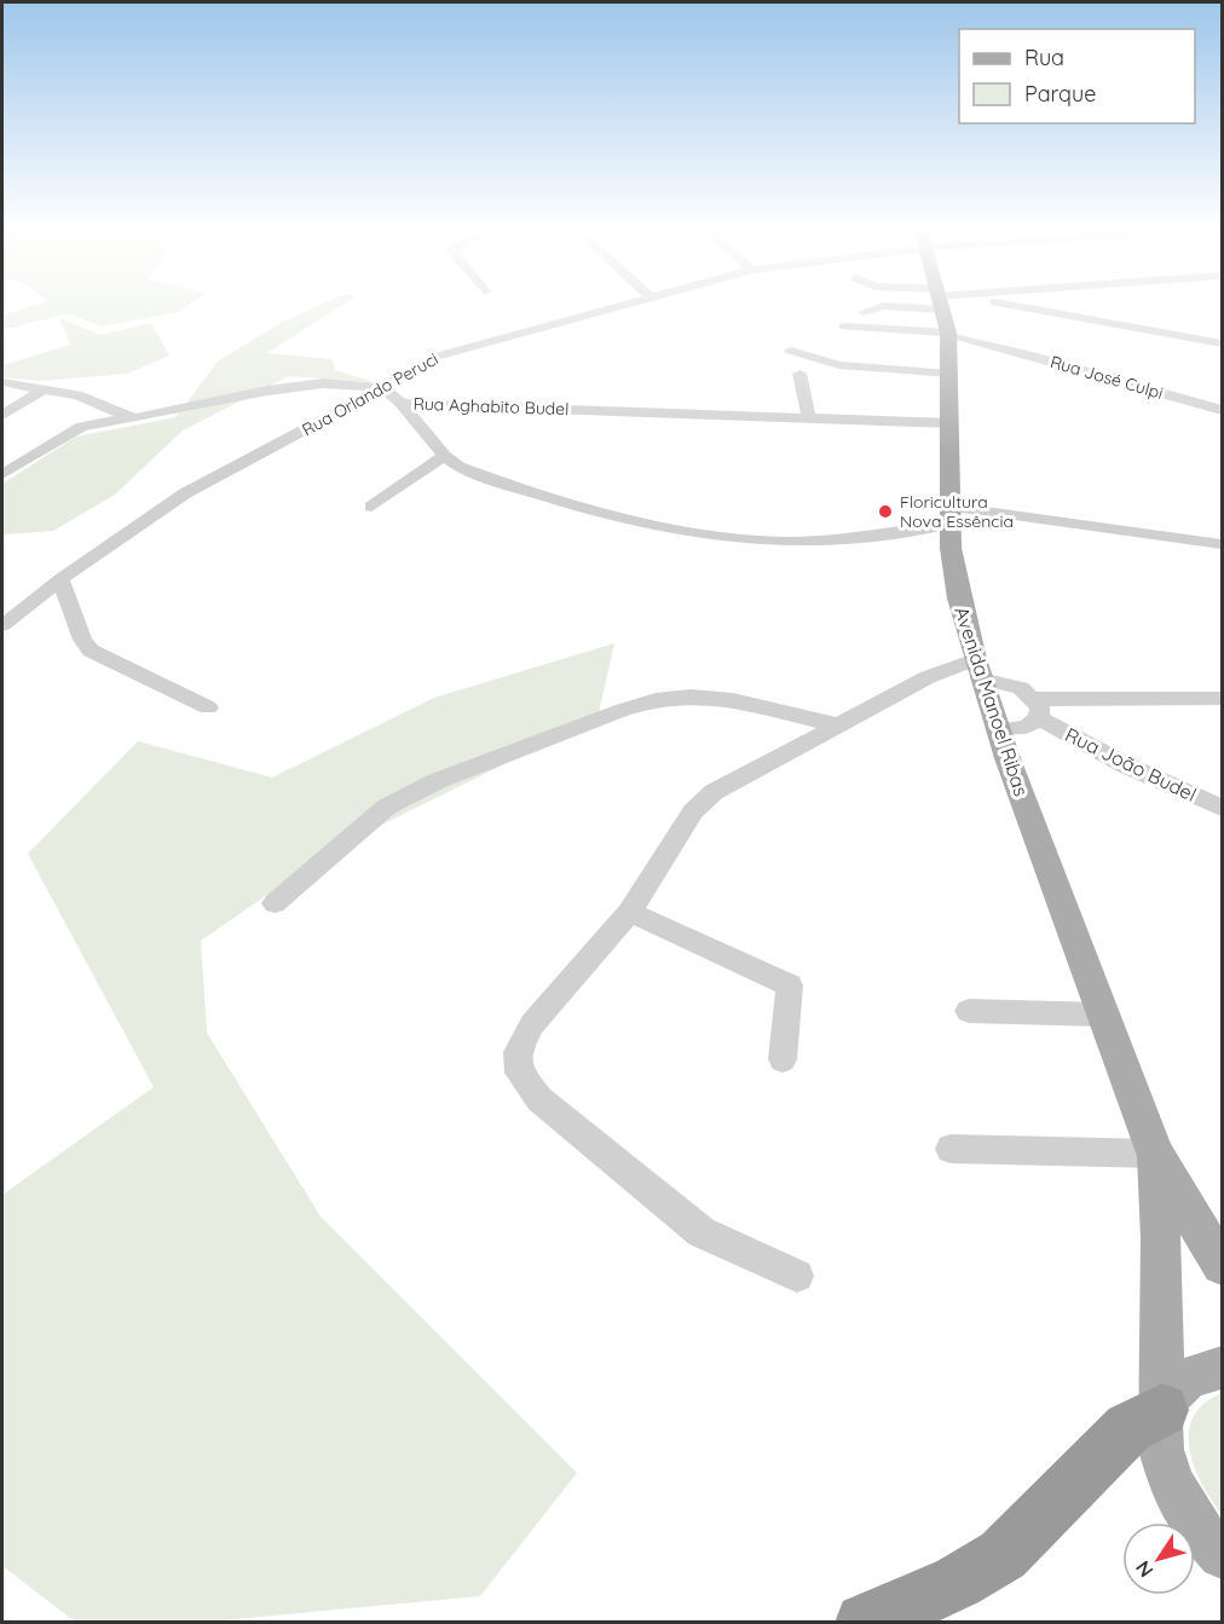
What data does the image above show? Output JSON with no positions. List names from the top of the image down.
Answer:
{
  "streets": {
    "main road": ["Avenida Manoel Ribas"],
    "street": [
      "Rua José Culpi",
      "Rua Orlando Peruci",
      "Rua Aghabito Budel",
      "Rua João Budel"
    ]
  },
  "crossings": [
    ["Rua José Culpi", "Avenida Manoel Ribas"],
    ["Rua Orlando Peruci", "Rua Aghabito Budel"],
    ["Rua Aghabito Budel", "Avenida Manoel Ribas"],
    ["Avenida Manoel Ribas", "Rua João Budel"]
  ],
  "places": ["Floricultura Nova Essência"],
  "legend": ["Rua", "Parque"],
  "north": "bottom left"
}
